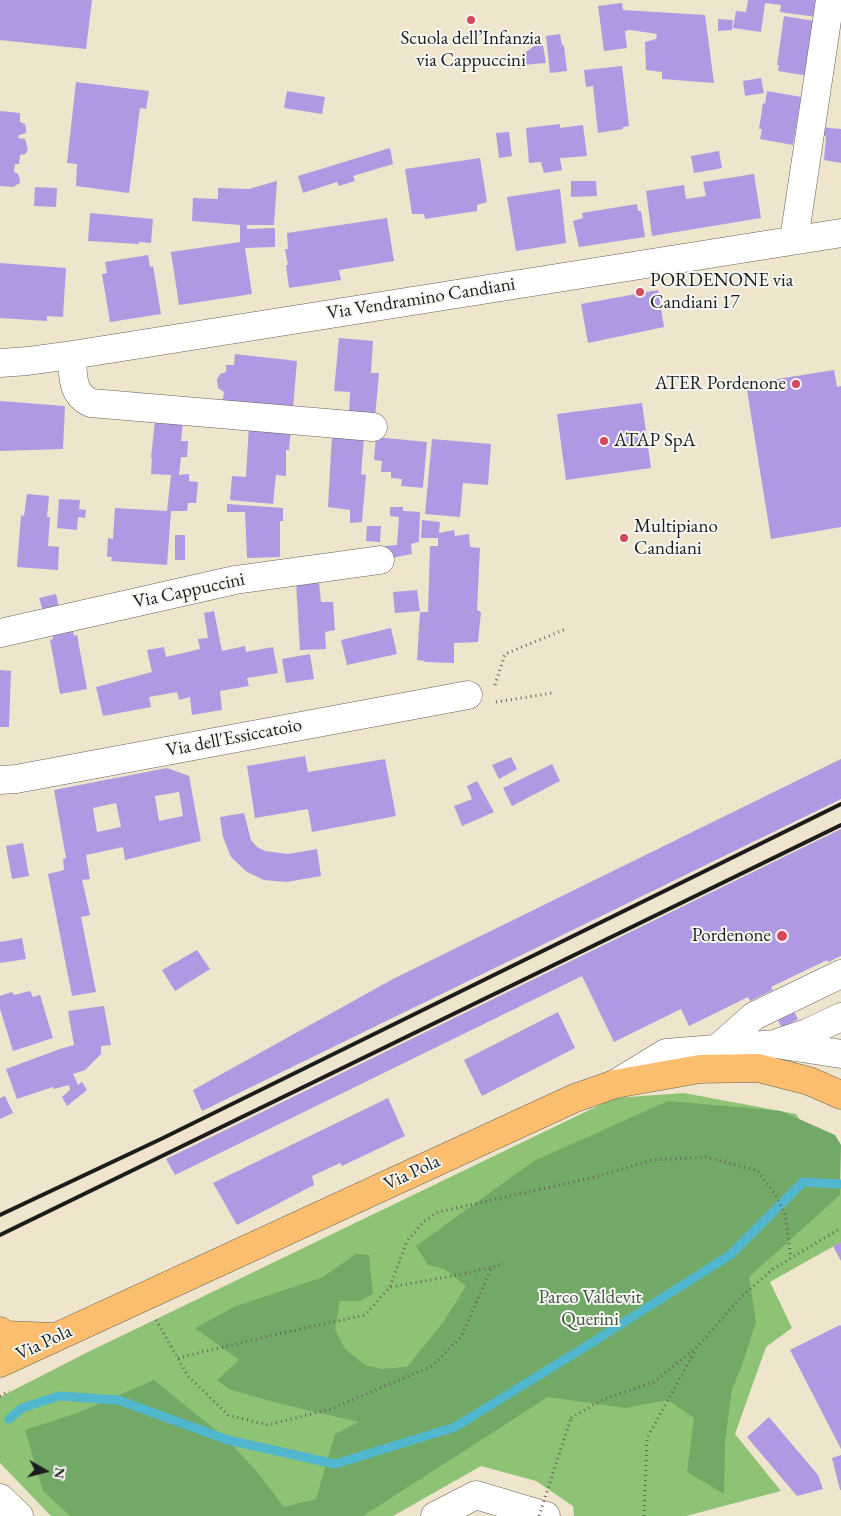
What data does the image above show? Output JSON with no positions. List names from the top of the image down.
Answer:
{
  "streets": {
    "main road": ["Via Pola"],
    "street": ["Via Vendramino Candiani", "Via Cappuccini", "Via dell'Essiccatoio"]
  },
  "parks": ["Parco Valdevit Querini"],
  "places": [
    "Scuola dell’Infanzia via Cappuccini",
    "PORDENONE via Candiani 17",
    "ATER Pordenone",
    "ATAP SpA",
    "Multipiano Candiani",
    "Pordenone"
  ],
  "north": "right"
}
